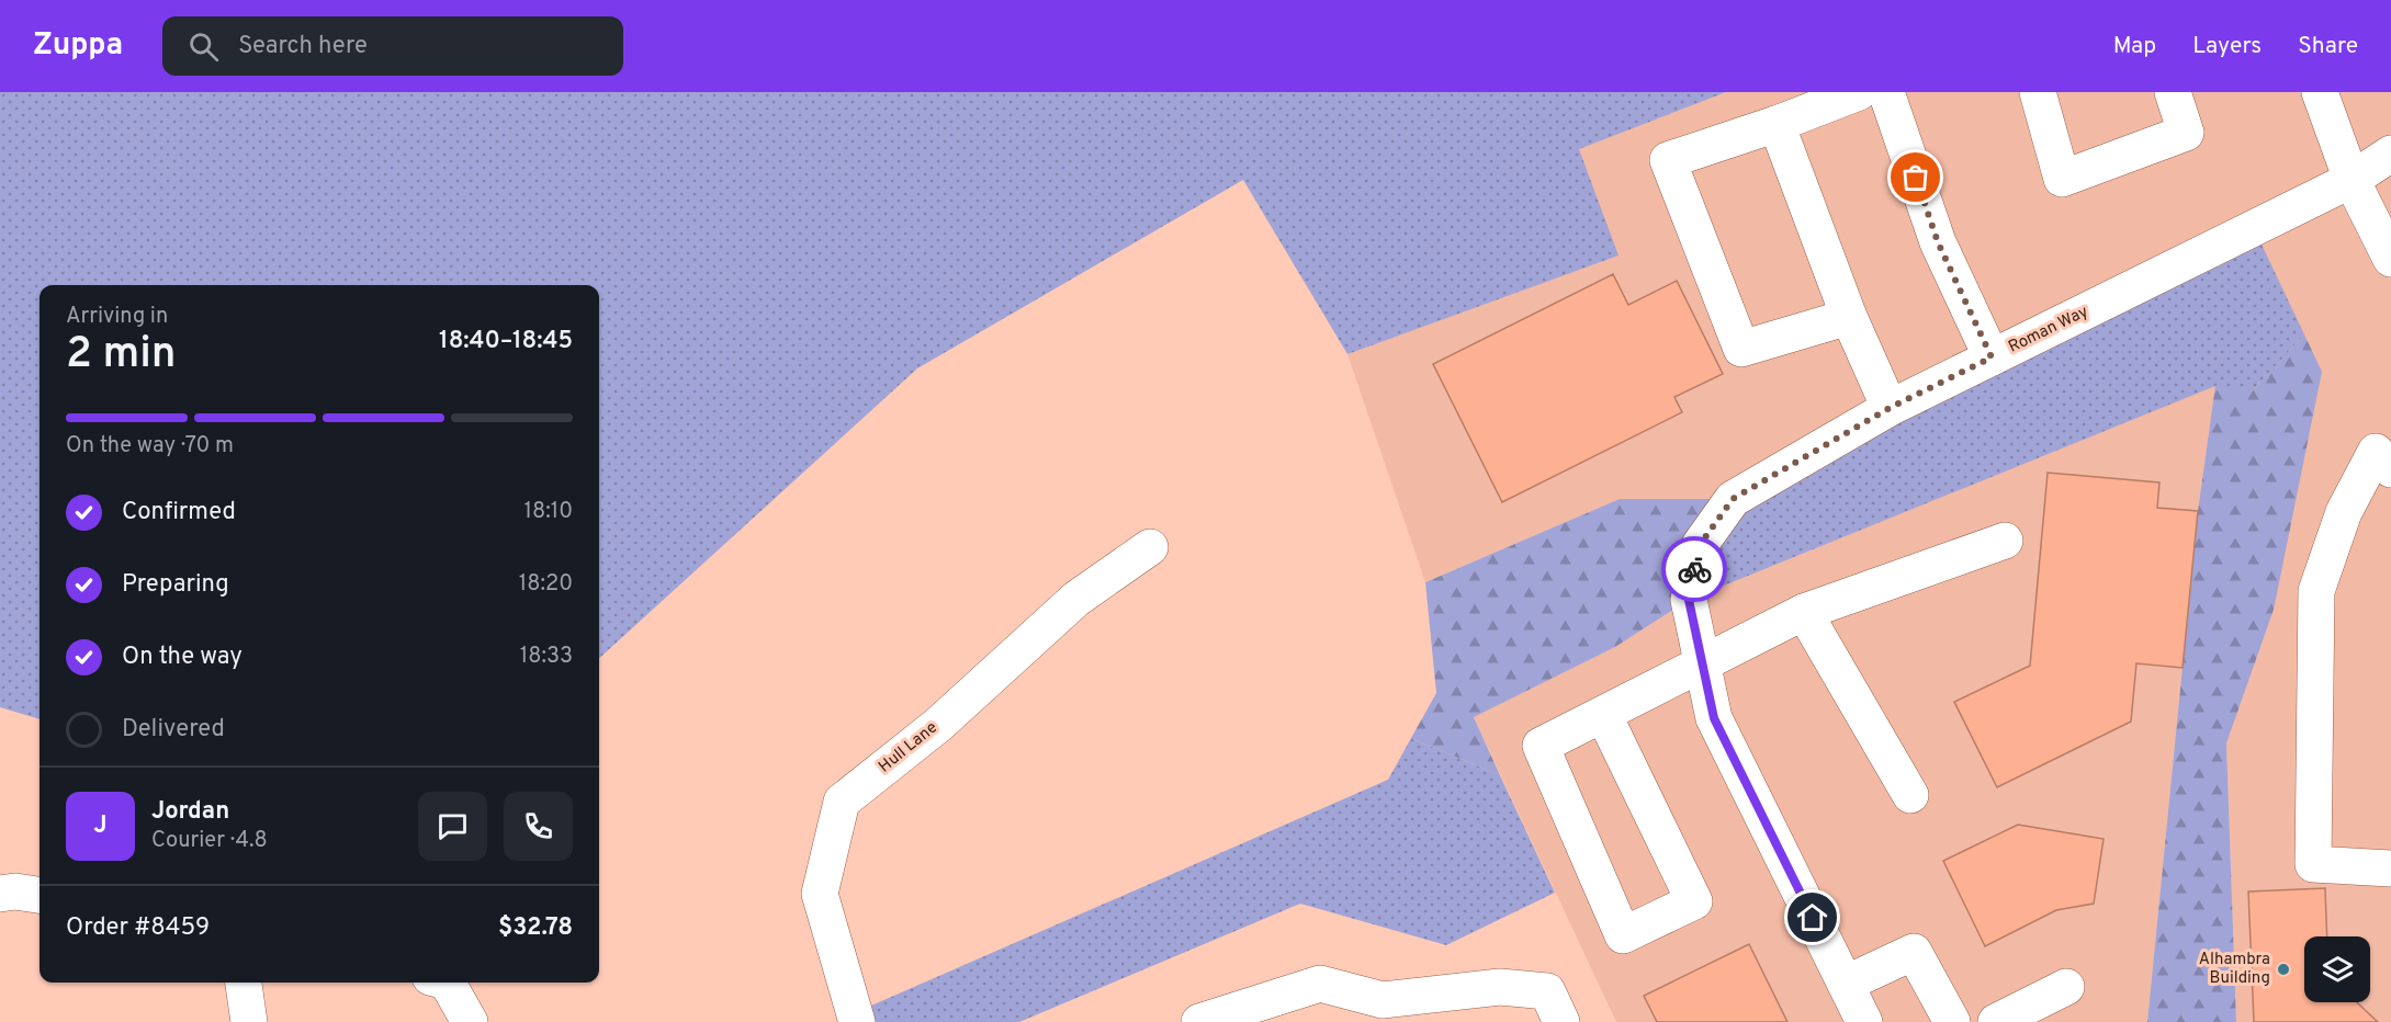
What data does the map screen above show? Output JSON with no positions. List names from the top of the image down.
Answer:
{
  "streets": {
    "street": ["Roman Way", "Hull Lane"]
  },
  "places": ["Alhambra Building"],
  "page": {
    "header": "Zuppa",
    "search": "Search here",
    "nav": ["Map", "Layers", "Share"],
    "heading": ["2 min", "Arriving in", "18:40–18:45"],
    "panel": [
      "Jordan",
      "Courier · 4.8",
      "Order #8459",
      "$32.78"
    ],
    "bar": "On the way · 70 m",
    "list": [
      ["Confirmed", "18:10"],
      ["Preparing", "18:20"],
      ["On the way", "18:33"],
      "Delivered"
    ],
    "round": "J"
  }
}
